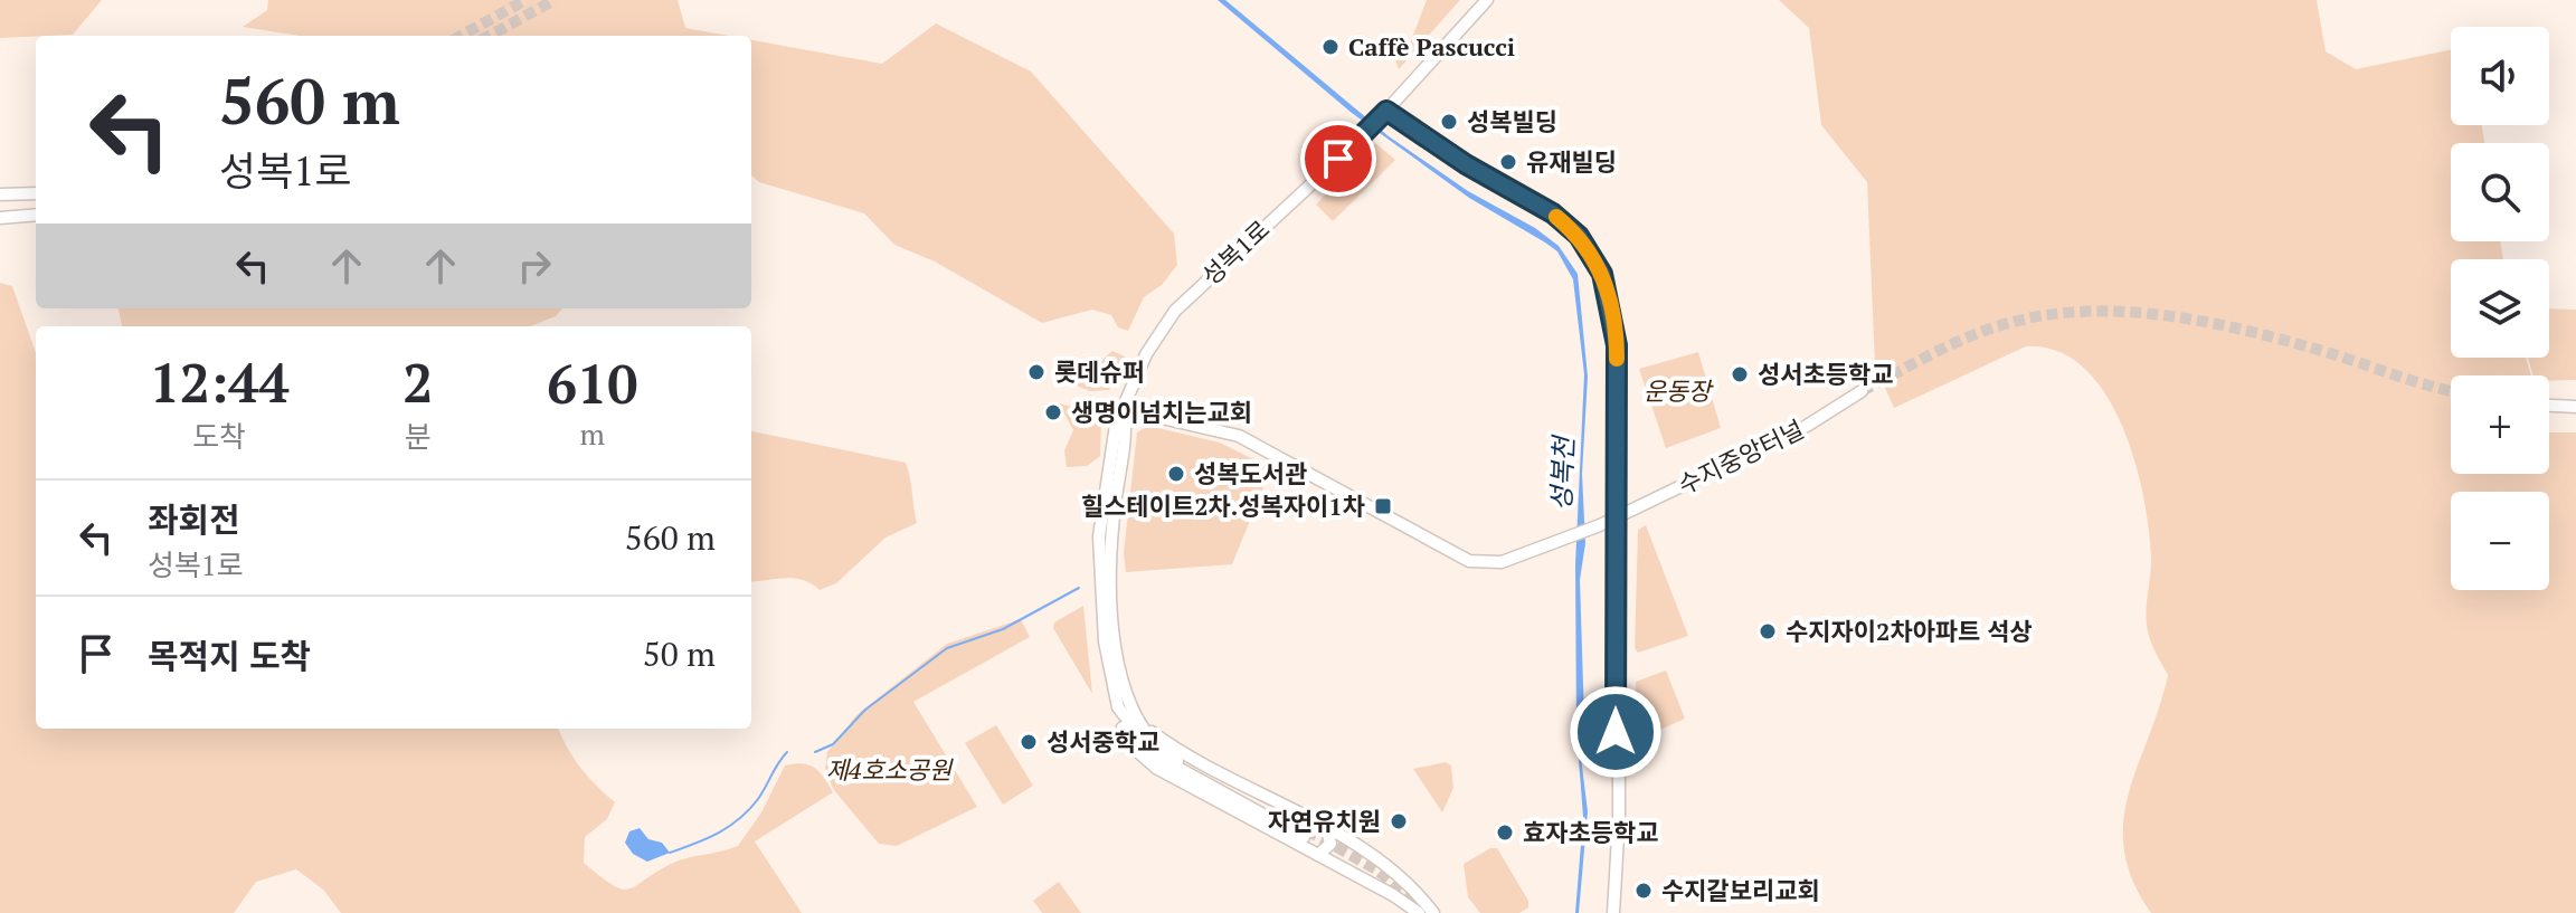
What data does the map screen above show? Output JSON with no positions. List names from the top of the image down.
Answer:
{
  "streets": {
    "street": ["성복1로", "수지중앙터널"]
  },
  "crossings": [
    ["성복1로", "수지중앙터널"]
  ],
  "water": ["성복천"],
  "parks": ["운동장", "제4호소공원"],
  "places": {
    "other": [
      "Caffè Pascucci",
      "성복빌딩",
      "유재빌딩",
      "롯데슈퍼",
      "성서초등학교",
      "생명이넘치는교회",
      "성복도서관",
      "수지자이2차아파트 석상",
      "성서중학교",
      "자연유치원",
      "효자초등학교",
      "수지갈보리교회"
    ],
    "transit": ["힐스테이트2차.성복자이1차"]
  },
  "page": {
    "map_buttons": ["+", "−"],
    "turn": ["560 m", "성복1로"],
    "eta": [
      "12:44",
      "도착",
      "2",
      "분",
      "610",
      "m"
    ],
    "list": [
      {
        "name": "좌회전",
        "note": "성복1로",
        "value": "560 m"
      },
      {
        "name": "목적지 도착",
        "value": "50 m"
      }
    ]
  }
}
